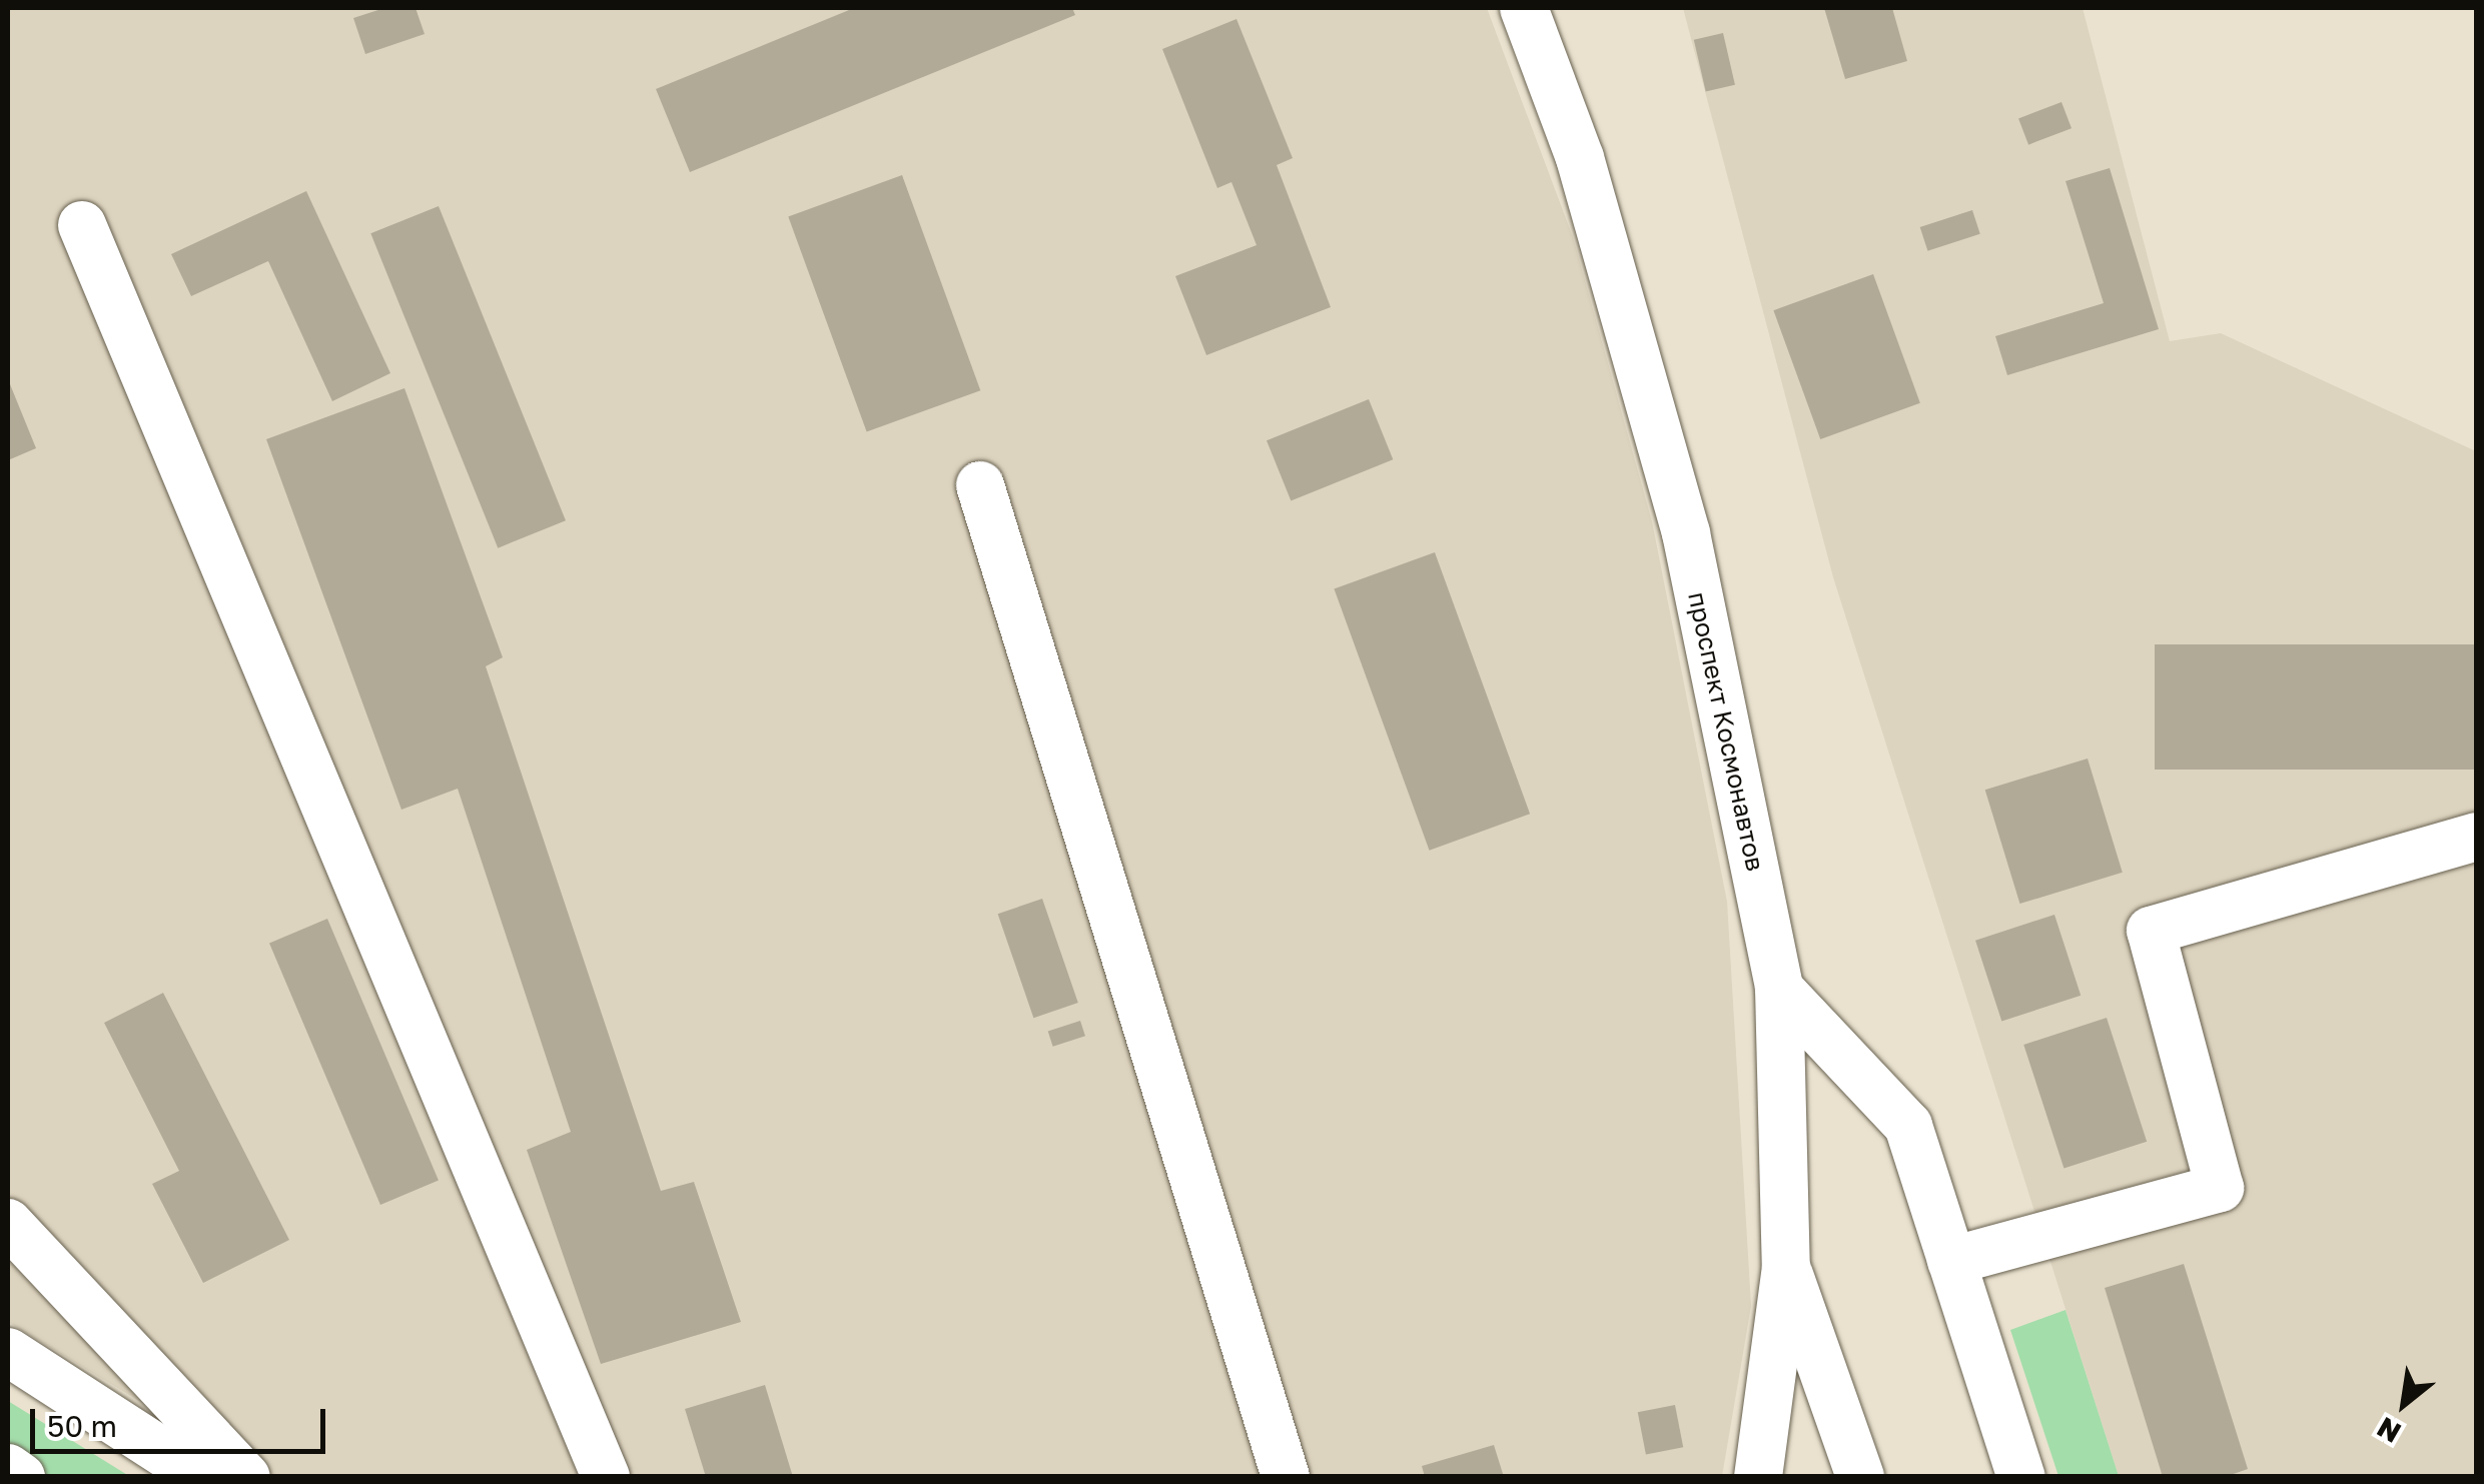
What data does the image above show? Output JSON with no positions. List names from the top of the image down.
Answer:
{
  "streets": {
    "street": ["проспект Космонавтов"]
  },
  "scale_bar": "50 m",
  "north": "bottom left"
}
